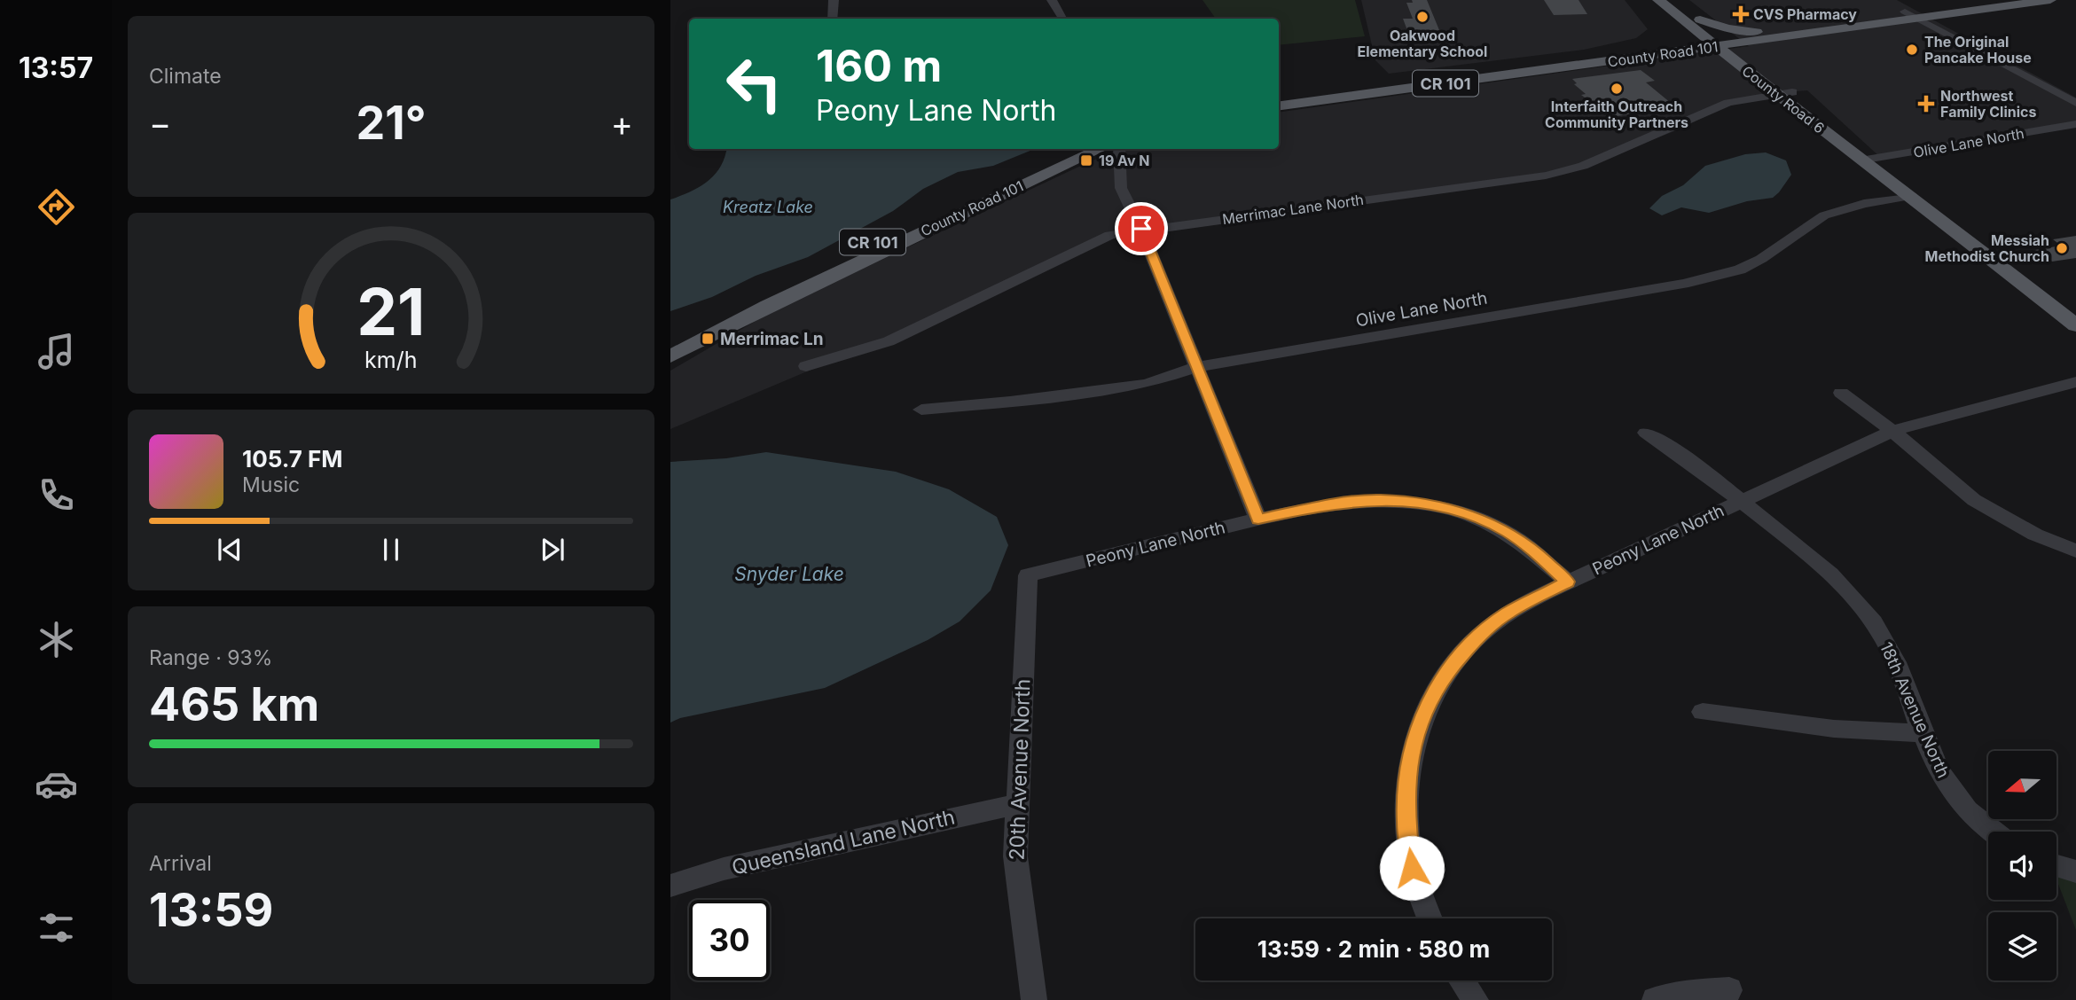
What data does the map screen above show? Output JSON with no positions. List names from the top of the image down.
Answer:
{
  "streets": {
    "main road": ["County Road 101", "CR 101", "County Road 6"],
    "street": [
      "Olive Lane North",
      "Merrimac Lane North",
      "Peony Lane North",
      "18th Avenue North",
      "20th Avenue North",
      "Queensland Lane North"
    ]
  },
  "crossings": [
    ["County Road 101", "County Road 6"],
    ["County Road 6", "Olive Lane North"],
    ["County Road 6", "Merrimac Lane North"],
    ["Peony Lane North", "18th Avenue North"],
    ["Peony Lane North", "20th Avenue North"],
    ["20th Avenue North", "Queensland Lane North"]
  ],
  "water": ["Kreatz Lake", "Snyder Lake"],
  "places": {
    "health": ["CVS Pharmacy", "Northwest Family Clinics"],
    "other": [
      "Oakwood Elementary School",
      "The Original Pancake House",
      "Interfaith Outreach Community Partners",
      "Messiah Methodist Church"
    ],
    "transit": ["19 Av N", "Merrimac Ln"]
  },
  "north": "left",
  "page": {
    "tabs": "13:57",
    "tile": [
      "Climate",
      ["Range · 93%", "465 km"],
      ["Arrival", "13:59"]
    ],
    "turn": ["160 m", "Peony Lane North"],
    "heat": ["−", "21°", "+"],
    "song": ["105.7 FM", "Music"],
    "limit": "30",
    "trip": "13:59 · 2 min · 580 m",
    "gauge": ["21", "km/h"]
  }
}
